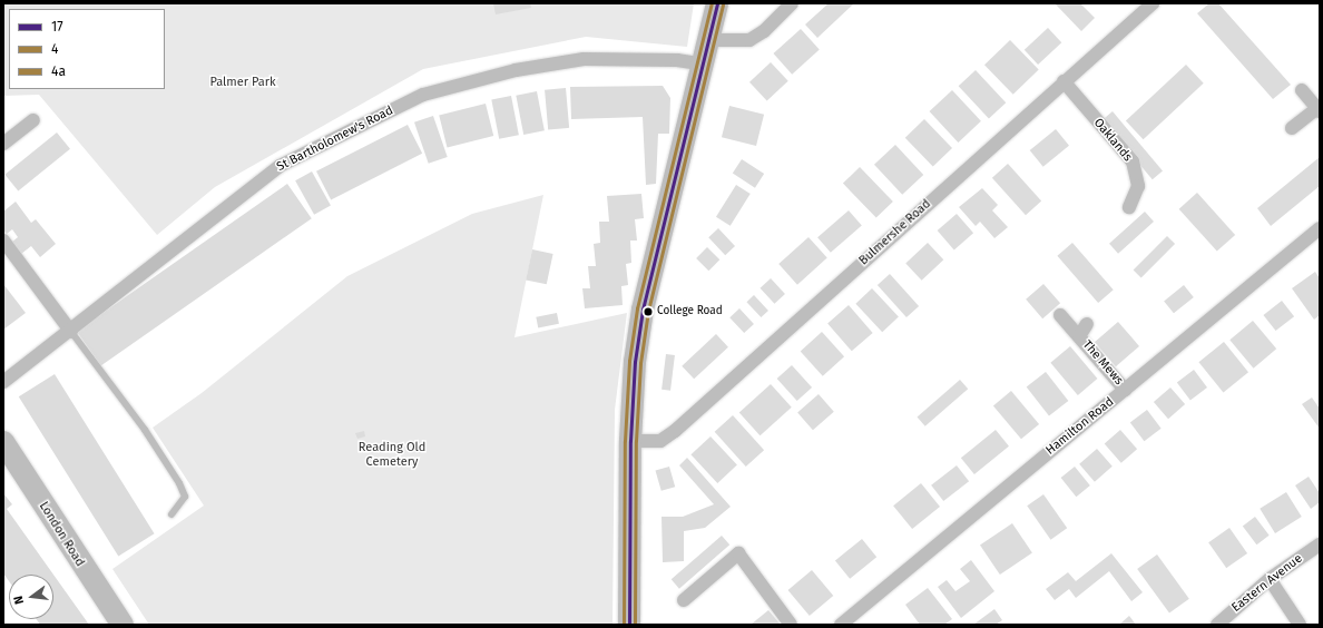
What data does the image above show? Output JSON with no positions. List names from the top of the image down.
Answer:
{
  "streets": {
    "main road": ["London Road"],
    "street": [
      "St Bartholomew's Road",
      "Oaklands",
      "Bulmershe Road",
      "The Mews",
      "Hamilton Road",
      "Eastern Avenue"
    ]
  },
  "crossings": [
    ["Oaklands", "Bulmershe Road"],
    ["The Mews", "Hamilton Road"]
  ],
  "parks": ["Palmer Park", "Reading Old Cemetery"],
  "places": ["College Road"],
  "lines": ["transit line 17", "transit line 4a", "transit line 4"],
  "legend": ["17", "4", "4a"],
  "north": "left"
}
